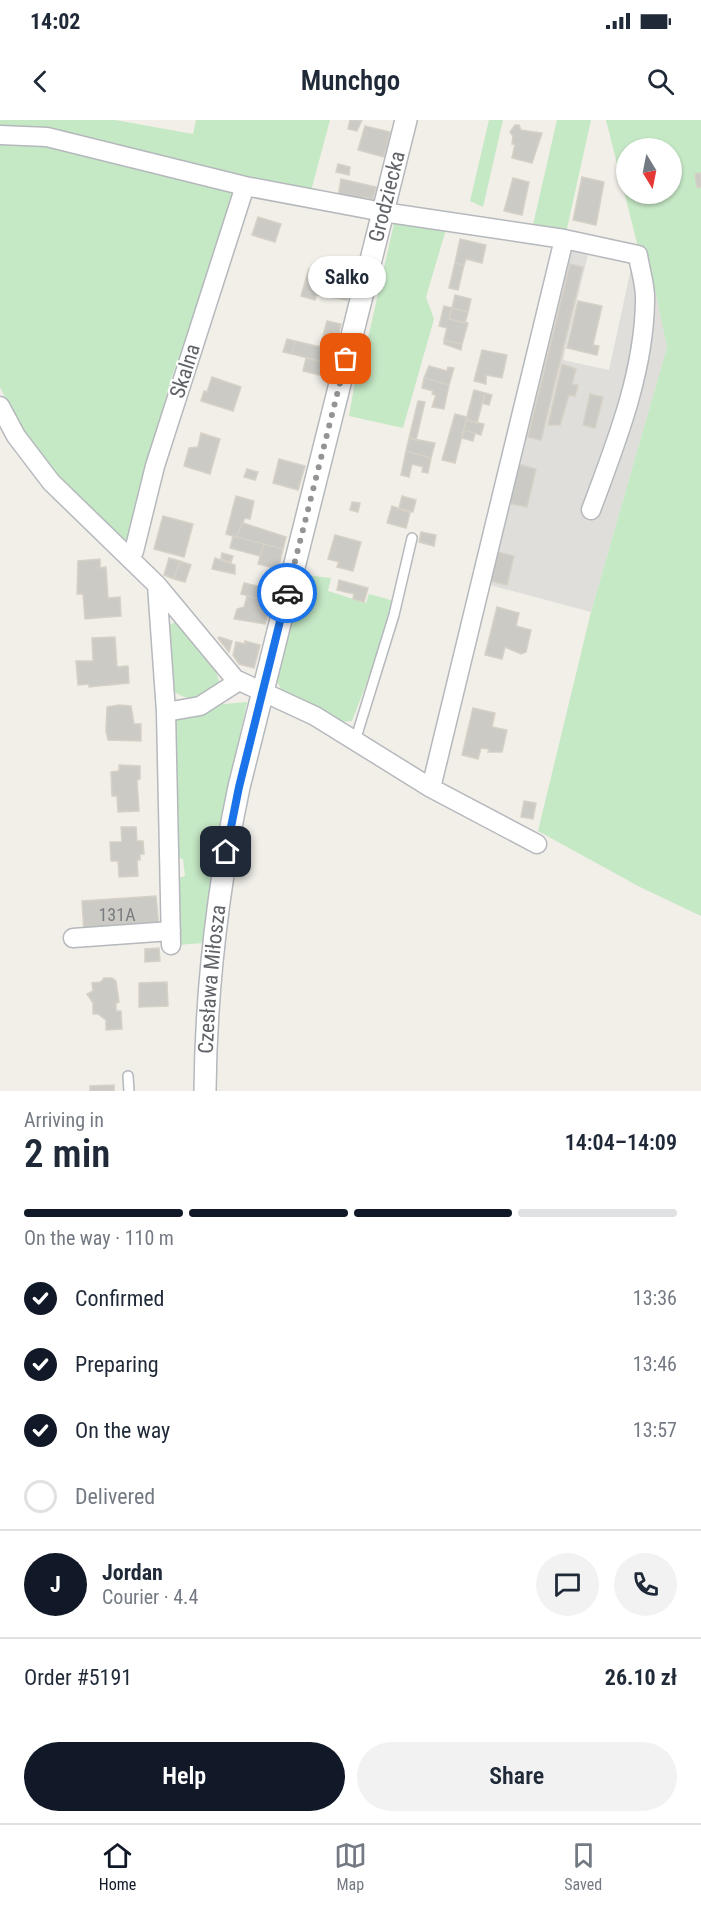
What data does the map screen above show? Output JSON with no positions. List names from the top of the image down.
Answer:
{
  "streets": {
    "street": ["Grodziecka", "Skalna", "Czesława Miłosza"]
  },
  "crossings": [
    ["Grodziecka", "Czesława Miłosza"]
  ],
  "places": ["Salko"],
  "house_numbers": ["131A"],
  "north": "bottom",
  "page": {
    "status": "14:02",
    "header": "Munchgo",
    "bubble": "Salko",
    "heading": ["2 min", "Arriving in", "14:04–14:09"],
    "panel": [
      "Jordan",
      "Courier · 4.4",
      "Order #5191",
      "26.10 zł"
    ],
    "bar": "On the way · 110 m",
    "list": [
      ["Confirmed", "13:36"],
      ["Preparing", "13:46"],
      ["On the way", "13:57"],
      "Delivered"
    ],
    "round": "J",
    "buttons": ["Help", "Share"],
    "tabs": ["Home", "Map", "Saved"]
  }
}
